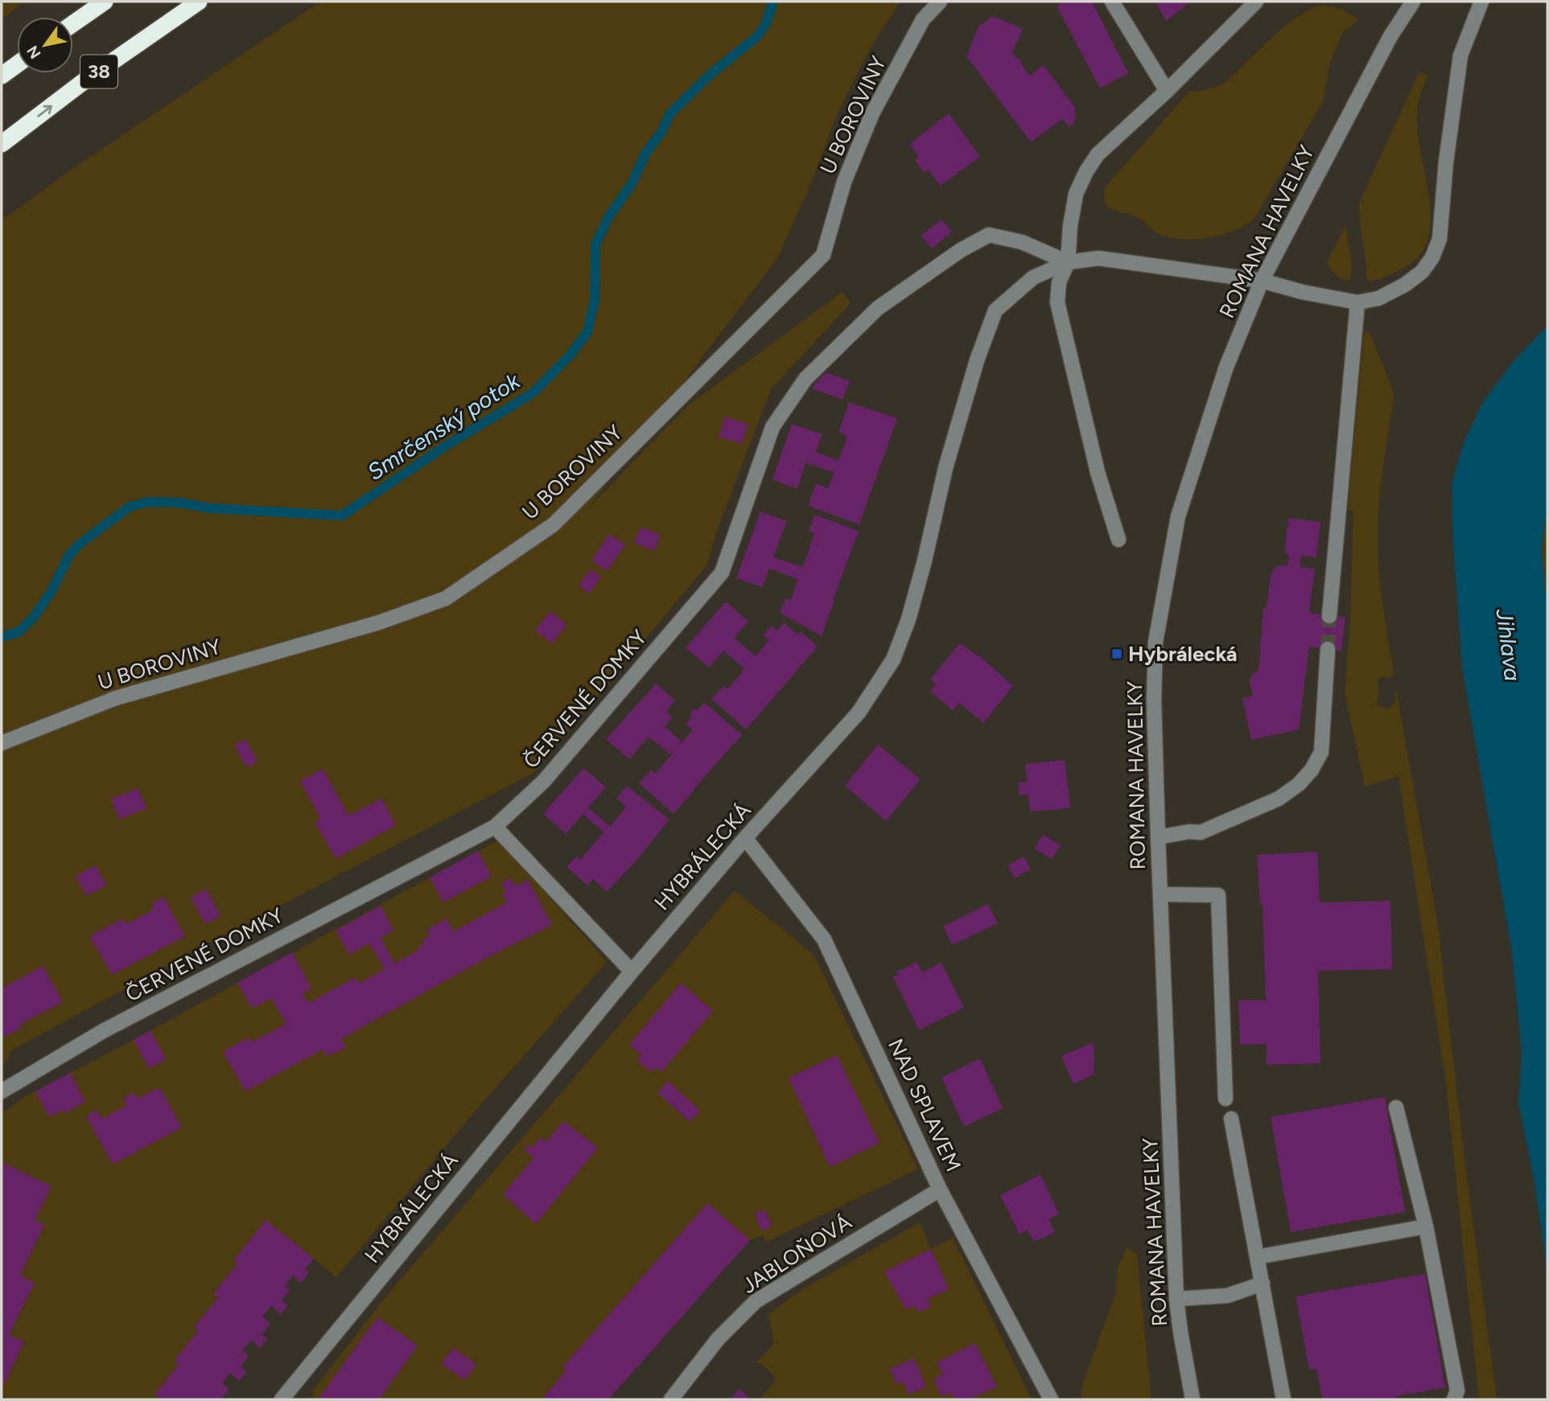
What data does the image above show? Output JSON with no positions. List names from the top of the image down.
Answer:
{
  "streets": {
    "highway": ["38"],
    "street": [
      "U BOROVINY",
      "ROMANA HAVELKY",
      "ČERVENÉ DOMKY",
      "HYBRÁLECKÁ",
      "NAD SPLAVEM",
      "JABLOŇOVÁ"
    ]
  },
  "crossings": [
    ["ROMANA HAVELKY", "HYBRÁLECKÁ"],
    ["ČERVENÉ DOMKY", "HYBRÁLECKÁ"],
    ["HYBRÁLECKÁ", "NAD SPLAVEM"],
    ["NAD SPLAVEM", "JABLOŇOVÁ"]
  ],
  "water": ["Smrčenský potok", "Jihlava"],
  "places": {
    "transit": ["Hybrálecká"]
  },
  "north": "bottom left"
}
